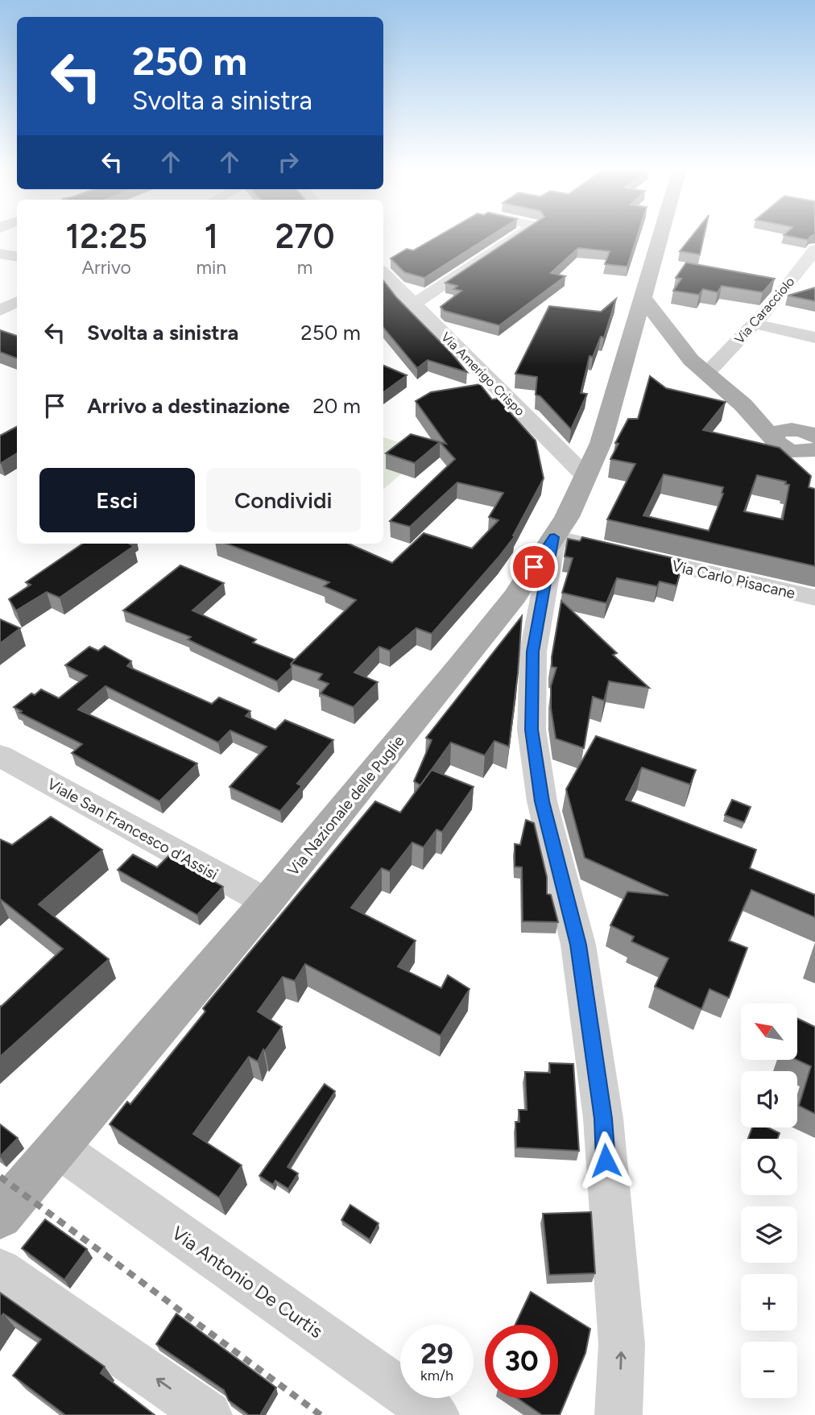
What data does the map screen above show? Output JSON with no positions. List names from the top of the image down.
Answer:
{
  "streets": {
    "main road": ["Via Nazionale delle Puglie"],
    "street": [
      "Via Caracciolo",
      "Via Amerigo Crispo",
      "Via Carlo Pisacane",
      "Viale San Francesco d'Assisi",
      "Via Antonio De Curtis"
    ]
  },
  "crossings": [
    ["Via Amerigo Crispo", "Via Nazionale delle Puglie"],
    ["Via Carlo Pisacane", "Via Nazionale delle Puglie"],
    ["Via Nazionale delle Puglie", "Viale San Francesco d'Assisi"],
    ["Via Nazionale delle Puglie", "Via Antonio De Curtis"]
  ],
  "north": "top left",
  "page": {
    "turn": ["250 m", "Svolta a sinistra"],
    "eta": [
      "12:25",
      "Arrivo",
      "1",
      "min",
      "270",
      "m"
    ],
    "list": [
      {
        "name": "Svolta a sinistra",
        "value": "250 m"
      },
      {
        "name": "Arrivo a destinazione",
        "value": "20 m"
      }
    ],
    "buttons": ["Esci", "Condividi"],
    "map_buttons": ["+", "−"],
    "speed": "29 km/h",
    "limit": "30"
  }
}
